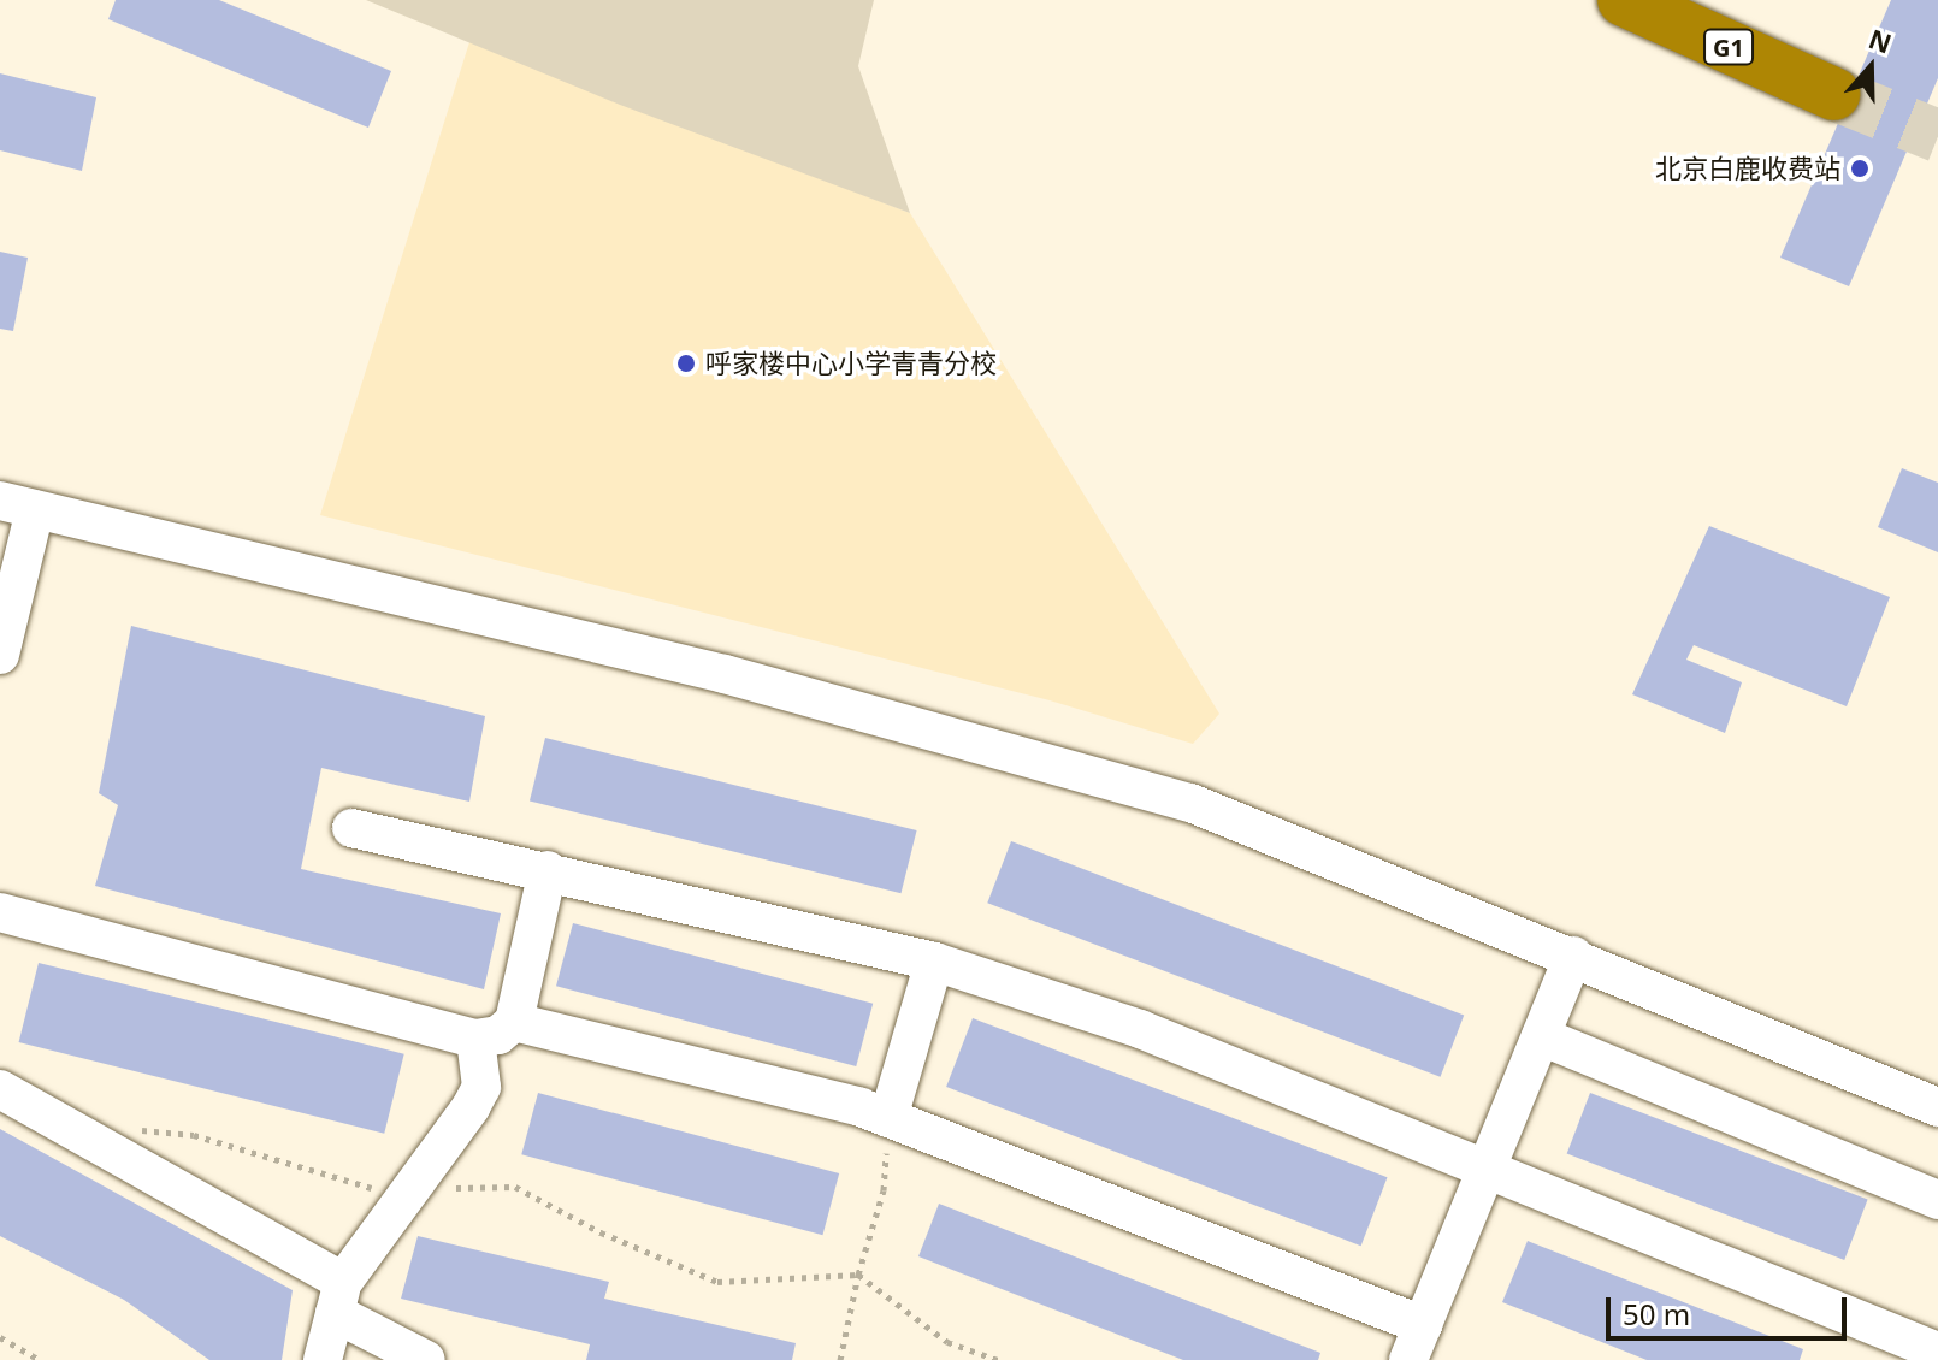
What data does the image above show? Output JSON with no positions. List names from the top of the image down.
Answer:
{
  "streets": {
    "highway": ["G1"]
  },
  "places": ["北京白鹿收费站", "呼家楼中心小学青青分校"],
  "scale_bar": "50 m",
  "north": "top"
}
